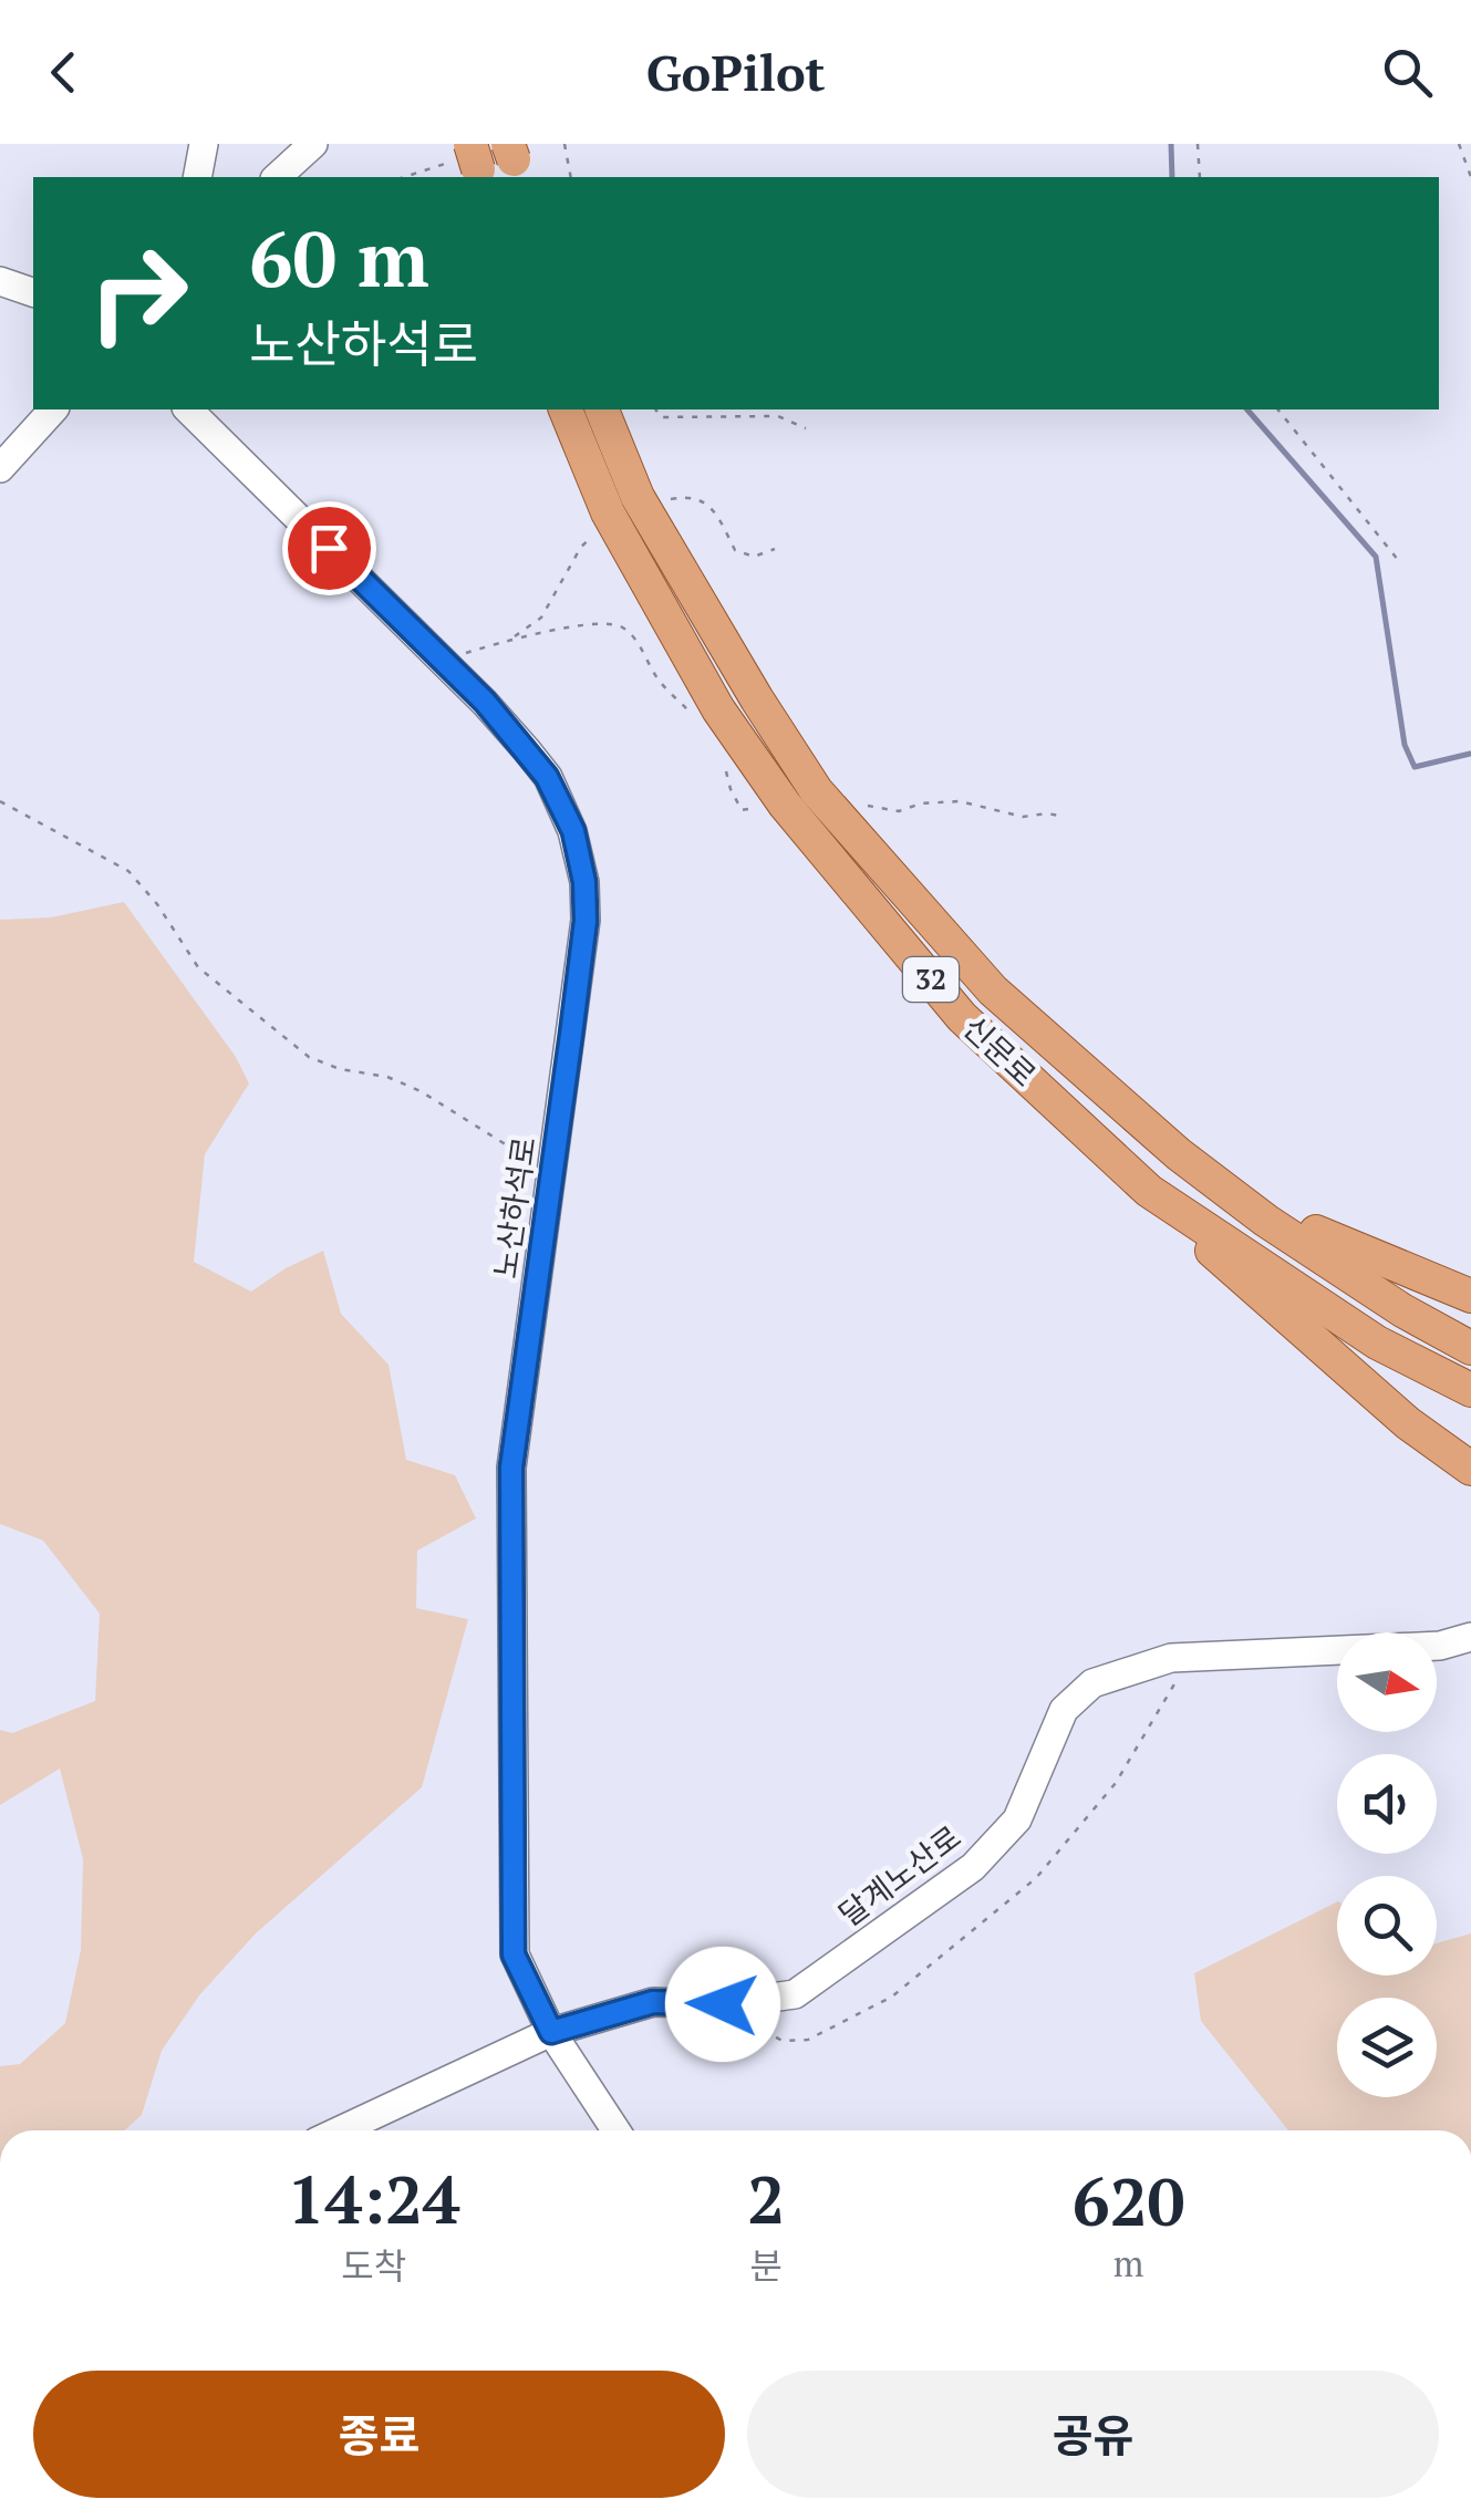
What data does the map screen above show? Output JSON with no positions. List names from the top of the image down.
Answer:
{
  "streets": {
    "main road": ["32", "신문로"],
    "street": ["노산하석로", "달계노산로"]
  },
  "crossings": [
    ["노산하석로", "달계노산로"]
  ],
  "north": "right",
  "page": {
    "header": "GoPilot",
    "turn": ["60 m", "노산하석로"],
    "eta": [
      "14:24",
      "도착",
      "2",
      "분",
      "620",
      "m"
    ],
    "buttons": ["종료", "공유"]
  }
}
